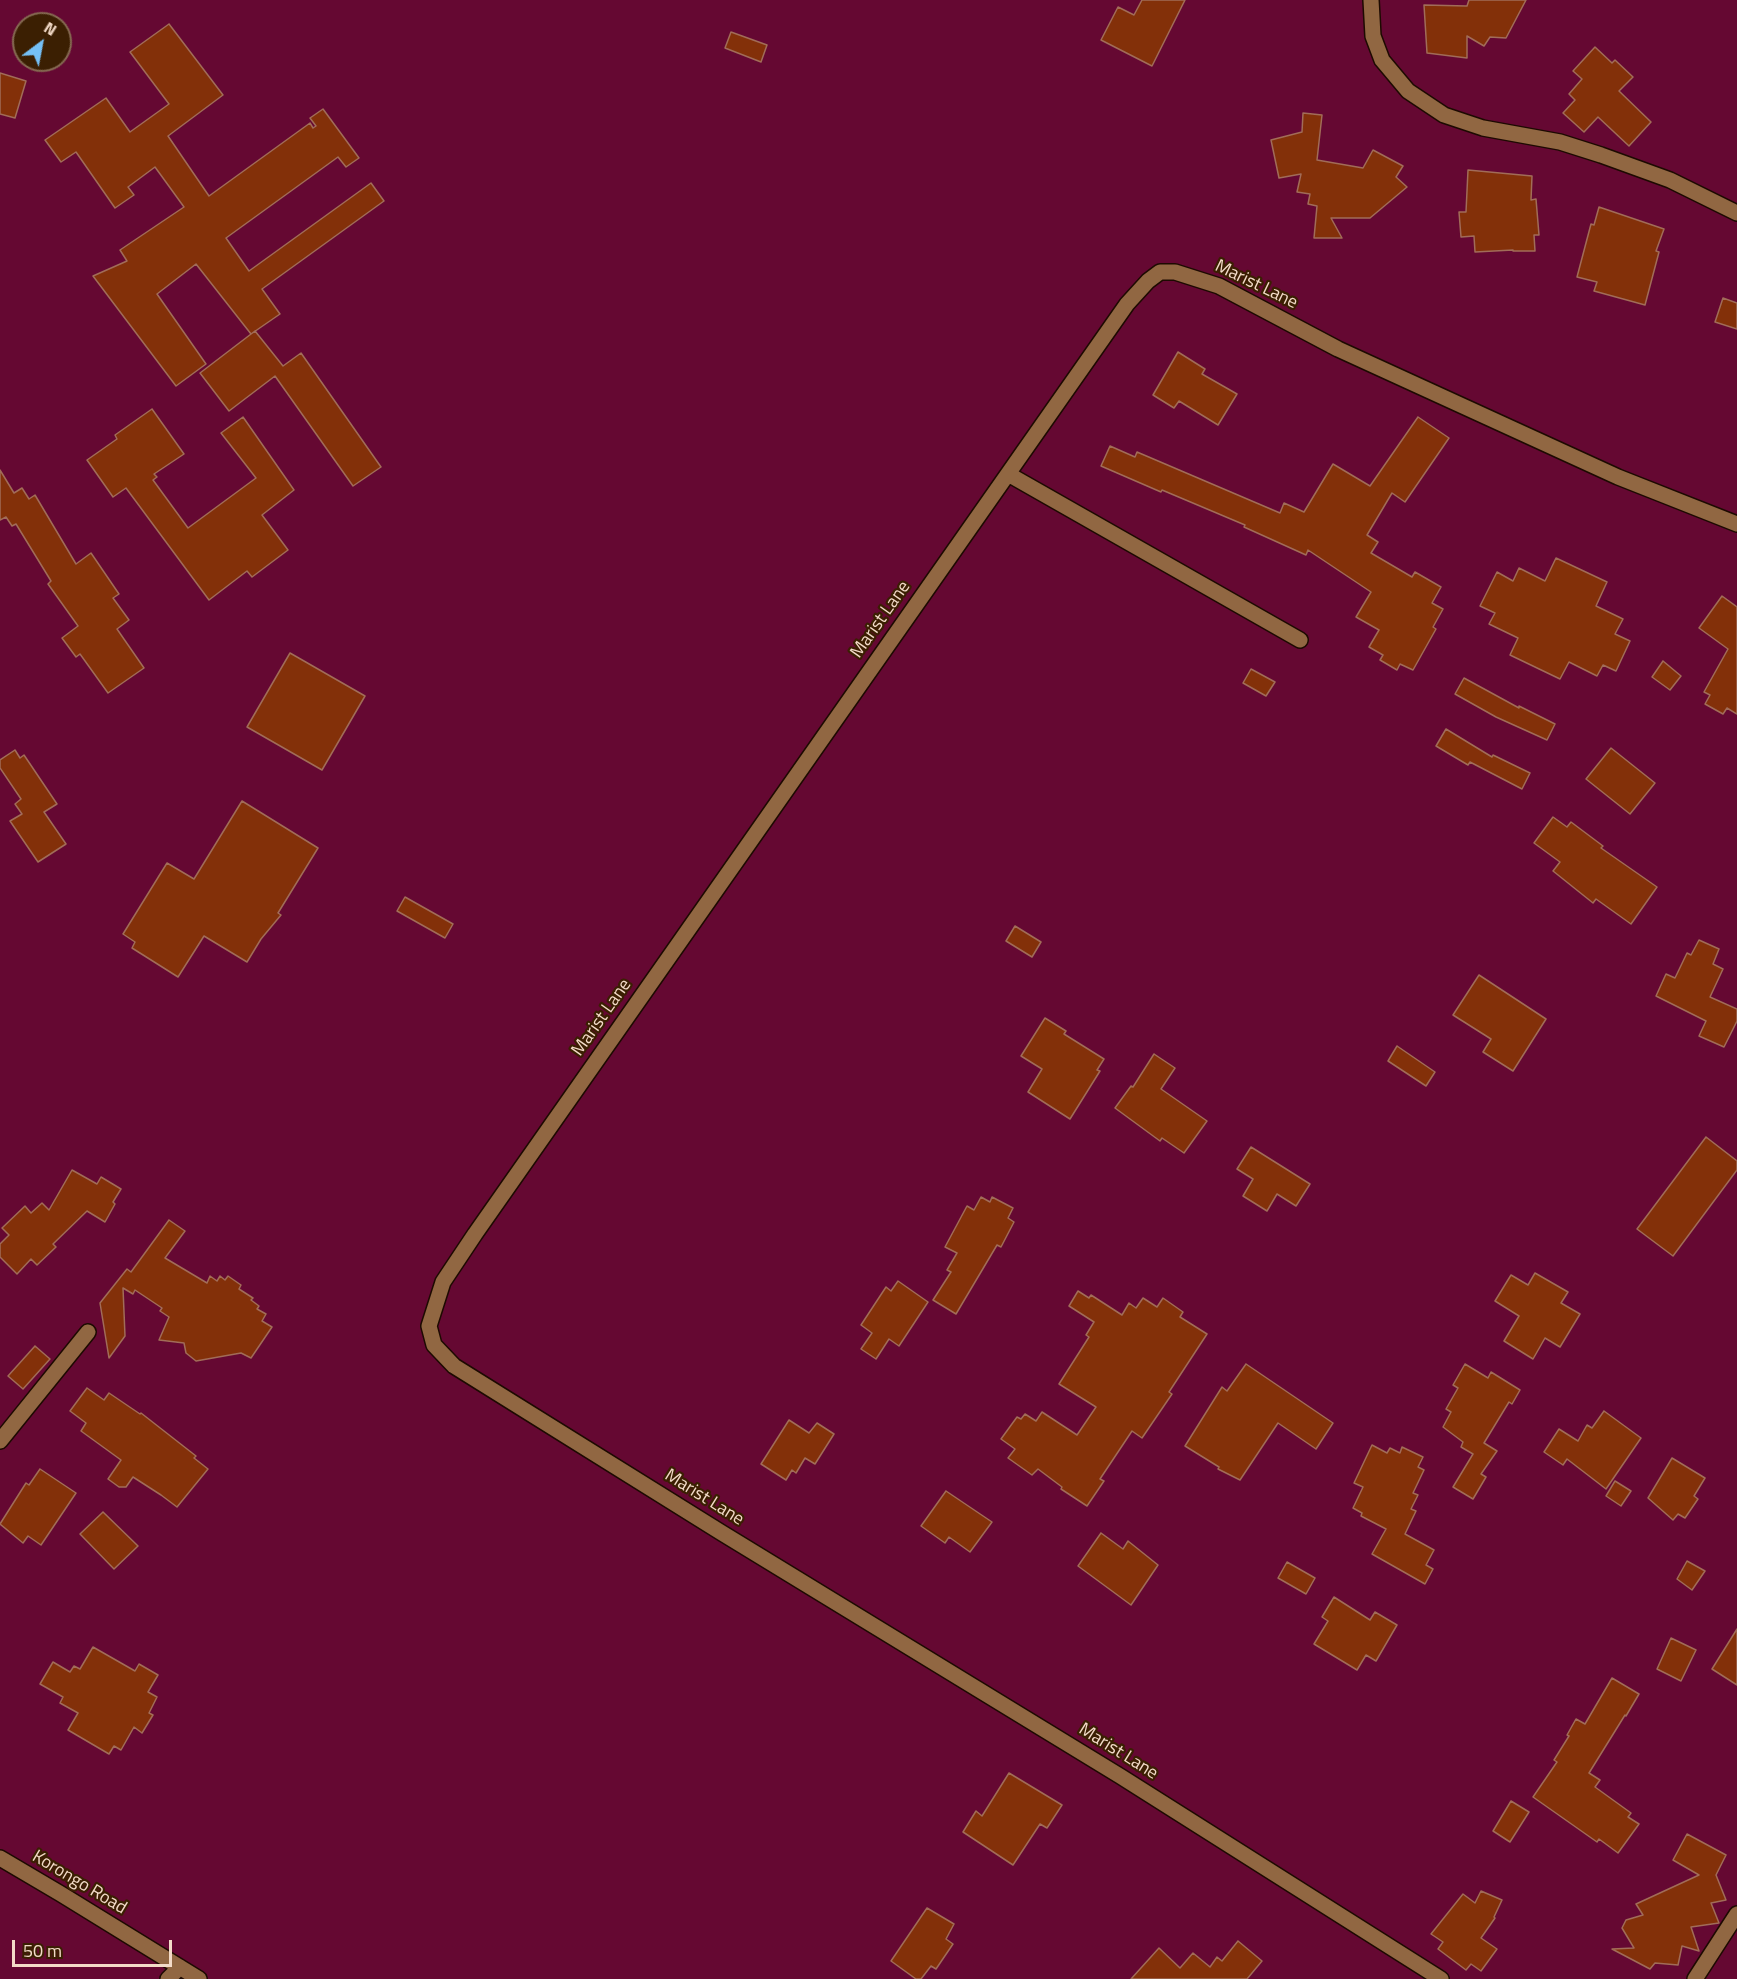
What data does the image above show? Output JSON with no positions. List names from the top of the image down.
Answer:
{
  "streets": {
    "street": ["Marist Lane", "Korongo Road"]
  },
  "scale_bar": "50 m",
  "north": "top right"
}
